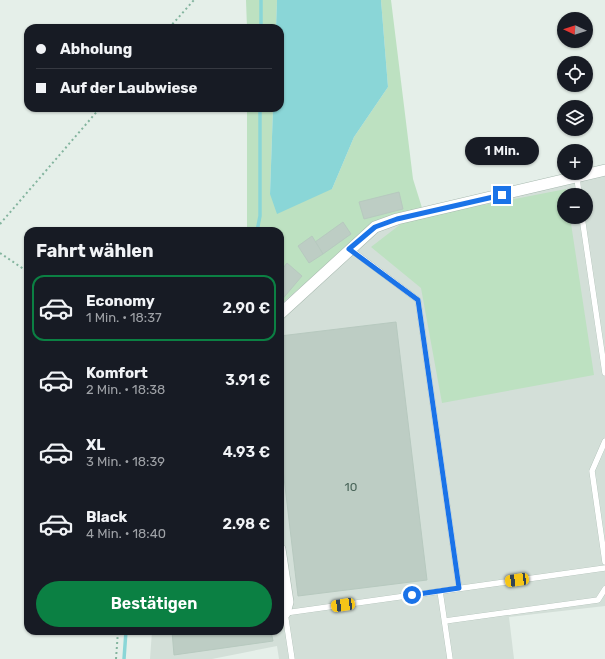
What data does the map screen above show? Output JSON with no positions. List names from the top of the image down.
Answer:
{
  "house_numbers": ["10"],
  "north": "left",
  "page": {
    "map_buttons": ["+", "−"],
    "banner": ["Abholung", "Auf der Laubwiese"],
    "bubble": "1 Min.",
    "heading": "Fahrt wählen",
    "list": [
      {
        "name": "Economy",
        "note": "1 Min. · 18:37",
        "value": "2.90 €"
      },
      {
        "name": "Komfort",
        "note": "2 Min. · 18:38",
        "value": "3.91 €"
      },
      {
        "name": "XL",
        "note": "3 Min. · 18:39",
        "value": "4.93 €"
      },
      {
        "name": "Black",
        "note": "4 Min. · 18:40",
        "value": "2.98 €"
      }
    ],
    "buttons": "Bestätigen"
  }
}
